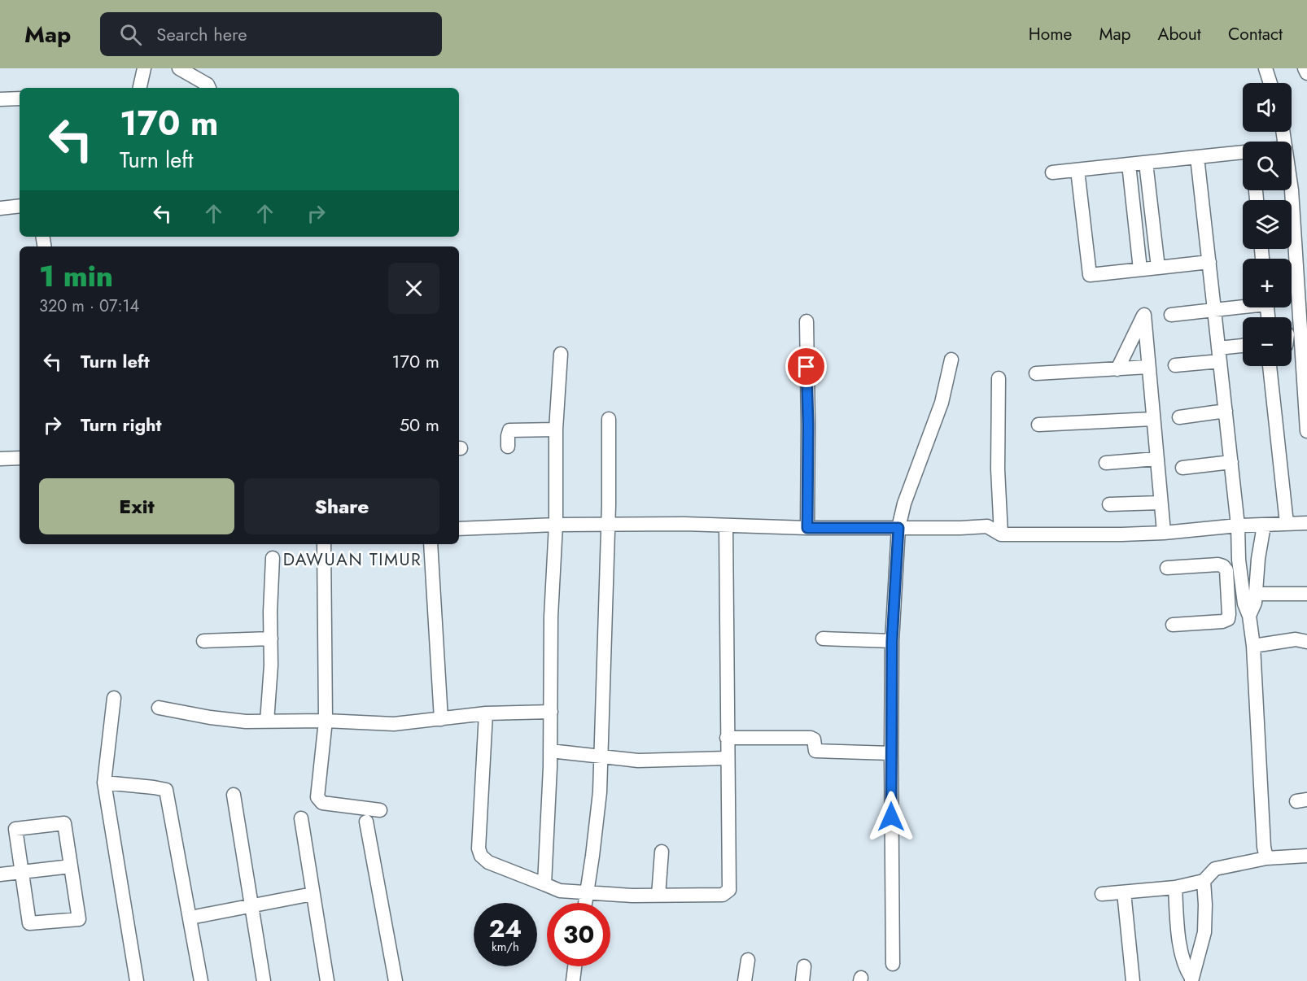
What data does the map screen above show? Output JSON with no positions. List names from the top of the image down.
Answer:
{
  "districts": ["DAWUAN TIMUR"],
  "page": {
    "header": "Map",
    "search": "Search here",
    "nav": [
      "Home",
      "Map",
      "About",
      "Contact"
    ],
    "map_buttons": ["+", "−"],
    "turn": ["170 m", "Turn left"],
    "heading": ["1 min", "320 m · 07:14"],
    "list": [
      {
        "name": "Turn left",
        "value": "170 m"
      },
      {
        "name": "Turn right",
        "value": "50 m"
      }
    ],
    "buttons": ["Exit", "Share"],
    "speed": "24 km/h",
    "limit": "30"
  }
}
